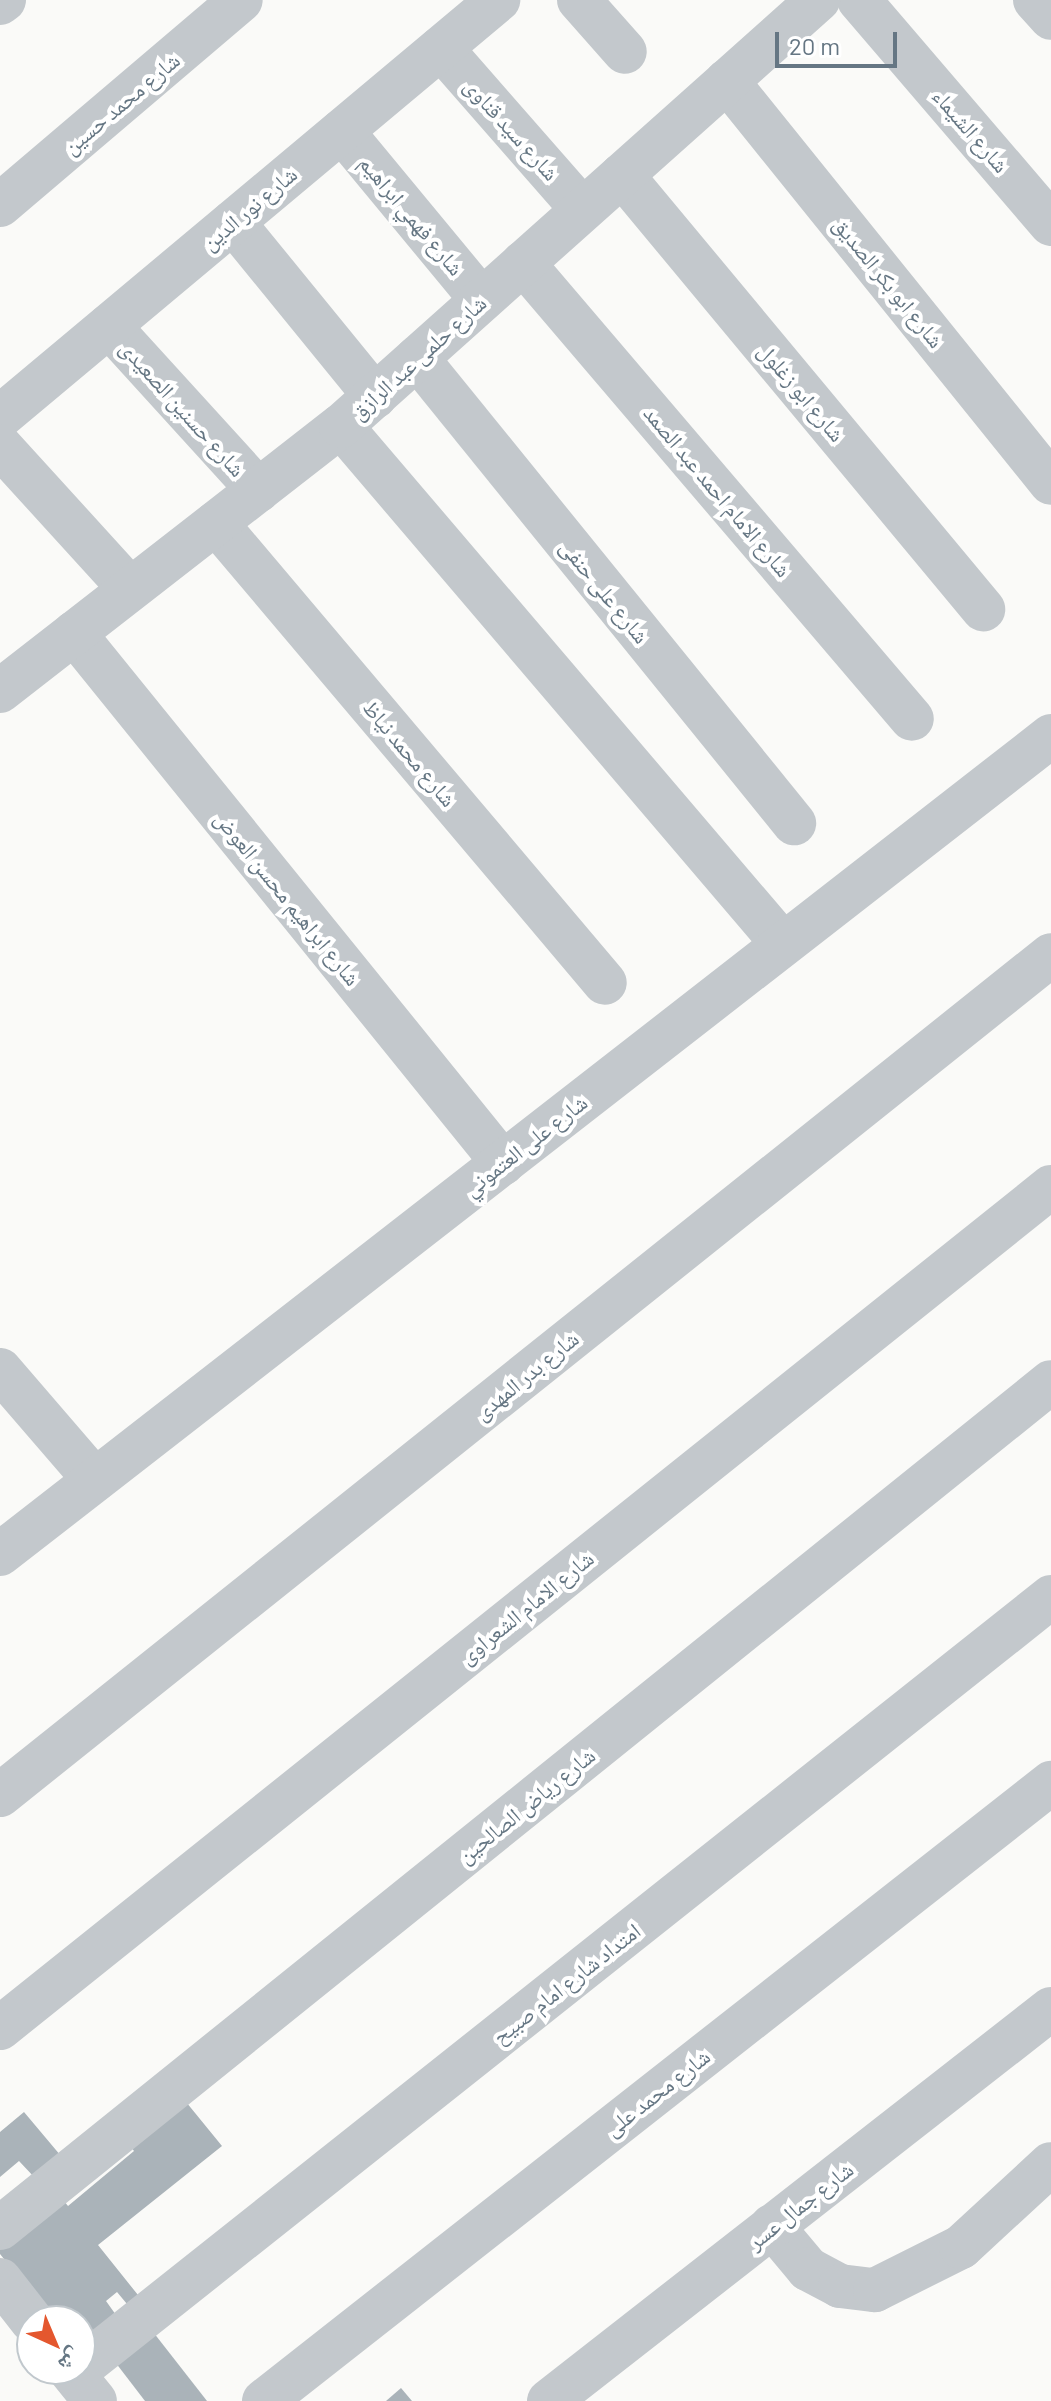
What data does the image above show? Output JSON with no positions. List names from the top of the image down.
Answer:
{
  "streets": {
    "street": [
      "شارع محمد حسين",
      "شارع سيد قناوى",
      "شارع الشيماء",
      "شارع نور الدين",
      "شارع فهمي ابراهيم",
      "شارع ابو بكر الصديق",
      "شارع حلمى عبد الرازق",
      "شارع ابو زغلول",
      "شارع حسنين الصعيدى",
      "شارع الامام احمد عبد الصمد",
      "شارع على حنفى",
      "شارع محمد نياظ",
      "شارع ابراهيم محسن العوض",
      "شارع على العتموني",
      "شارع بدر المهدى",
      "شارع الامام الشعراوى",
      "شارع رياض الصالحين",
      "امتداد شارع امام صبيح",
      "شارع محمد على",
      "شارع جمال عسر"
    ]
  },
  "crossings": [
    ["شارع سيد قناوى", "شارع نور الدين"],
    ["شارع سيد قناوى", "شارع حلمى عبد الرازق"],
    ["شارع نور الدين", "شارع فهمي ابراهيم"],
    ["شارع نور الدين", "شارع حسنين الصعيدى"],
    ["شارع فهمي ابراهيم", "شارع حلمى عبد الرازق"],
    ["شارع ابو بكر الصديق", "شارع حلمى عبد الرازق"],
    ["شارع حلمى عبد الرازق", "شارع ابو زغلول"],
    ["شارع حلمى عبد الرازق", "شارع حسنين الصعيدى"],
    ["شارع حلمى عبد الرازق", "شارع الامام احمد عبد الصمد"],
    ["شارع حلمى عبد الرازق", "شارع على حنفى"],
    ["شارع حلمى عبد الرازق", "شارع محمد نياظ"],
    ["شارع حلمى عبد الرازق", "شارع ابراهيم محسن العوض"],
    ["شارع ابراهيم محسن العوض", "شارع على العتموني"]
  ],
  "scale_bar": "20 m",
  "north": "bottom right"
}
